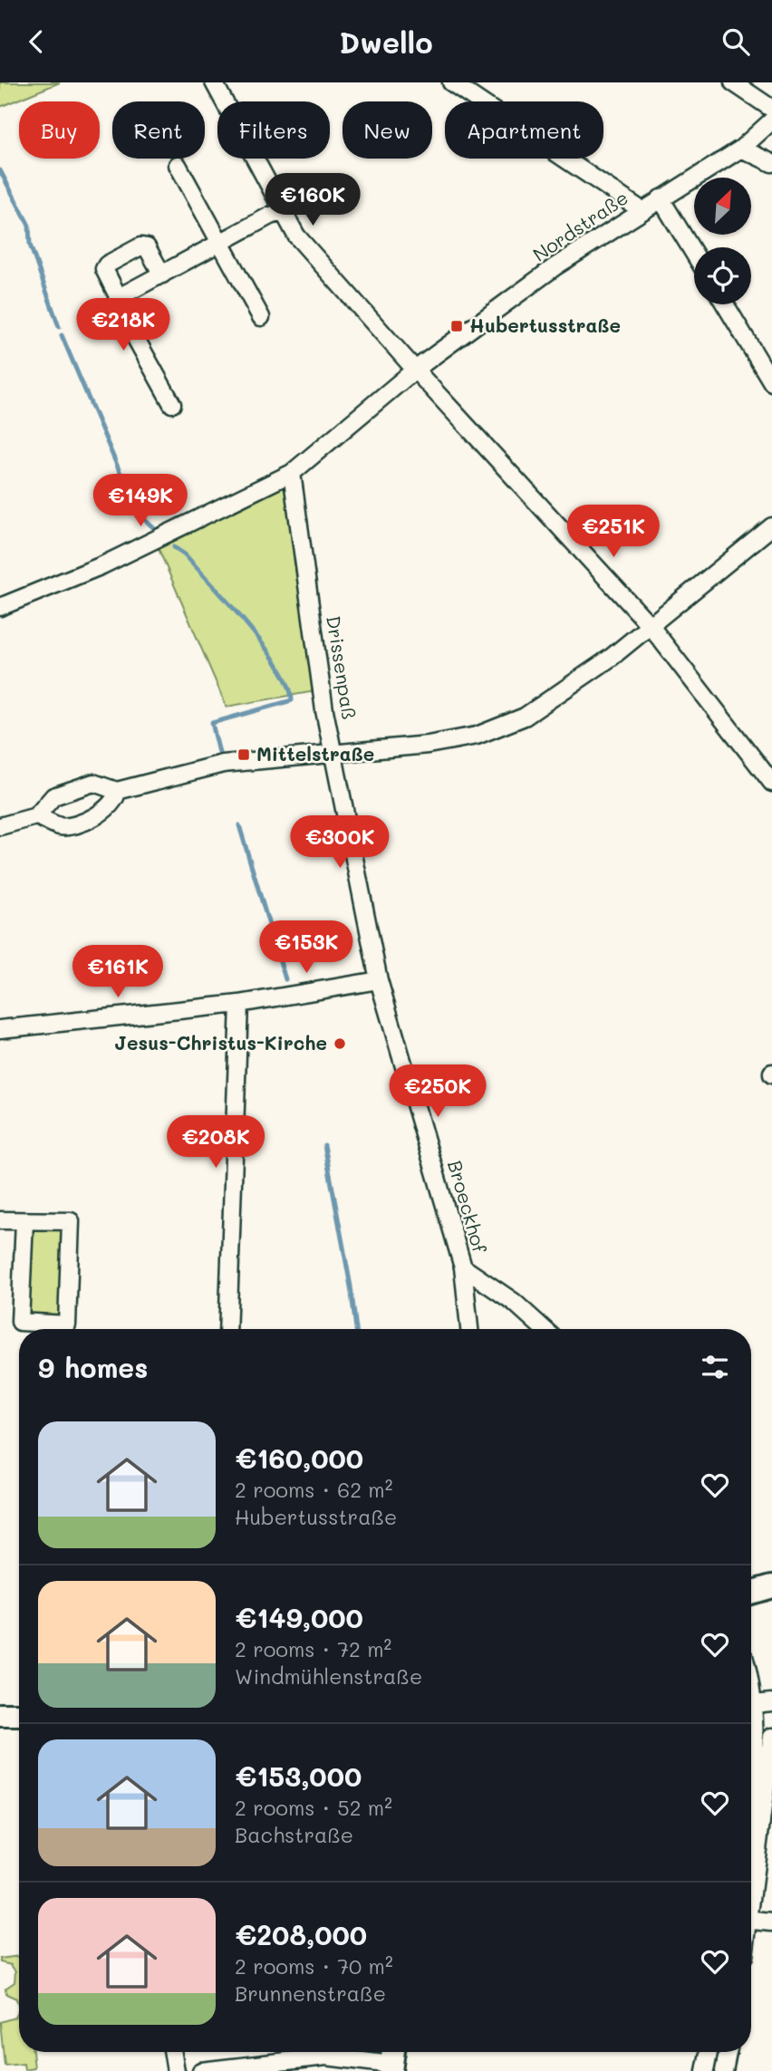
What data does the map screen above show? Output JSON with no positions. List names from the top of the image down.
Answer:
{
  "streets": {
    "street": ["Nordstraße", "Drissenpaß", "Broeckhof"]
  },
  "crossings": [
    ["Nordstraße", "Drissenpaß"],
    ["Drissenpaß", "Broeckhof"]
  ],
  "places": {
    "transit": ["Hubertusstraße", "Mittelstraße"],
    "other": ["Jesus-Christus-Kirche"]
  },
  "north": "top right",
  "page": {
    "header": "Dwello",
    "chip": [
      "Buy",
      "Rent",
      "Filters",
      "New",
      "Apartment"
    ],
    "price": [
      "€160K",
      "€218K",
      "€149K",
      "€251K",
      "€300K",
      "€153K",
      "€161K",
      "€250K",
      "€208K"
    ],
    "heading": "9 homes",
    "list": [
      {
        "name": "€160,000",
        "note": "2 rooms · 62 m² · Hubertusstraße"
      },
      {
        "name": "€149,000",
        "note": "2 rooms · 72 m² · Windmühlenstraße"
      },
      {
        "name": "€153,000",
        "note": "2 rooms · 52 m² · Bachstraße"
      },
      {
        "name": "€208,000",
        "note": "2 rooms · 70 m² · Brunnenstraße"
      }
    ]
  }
}
